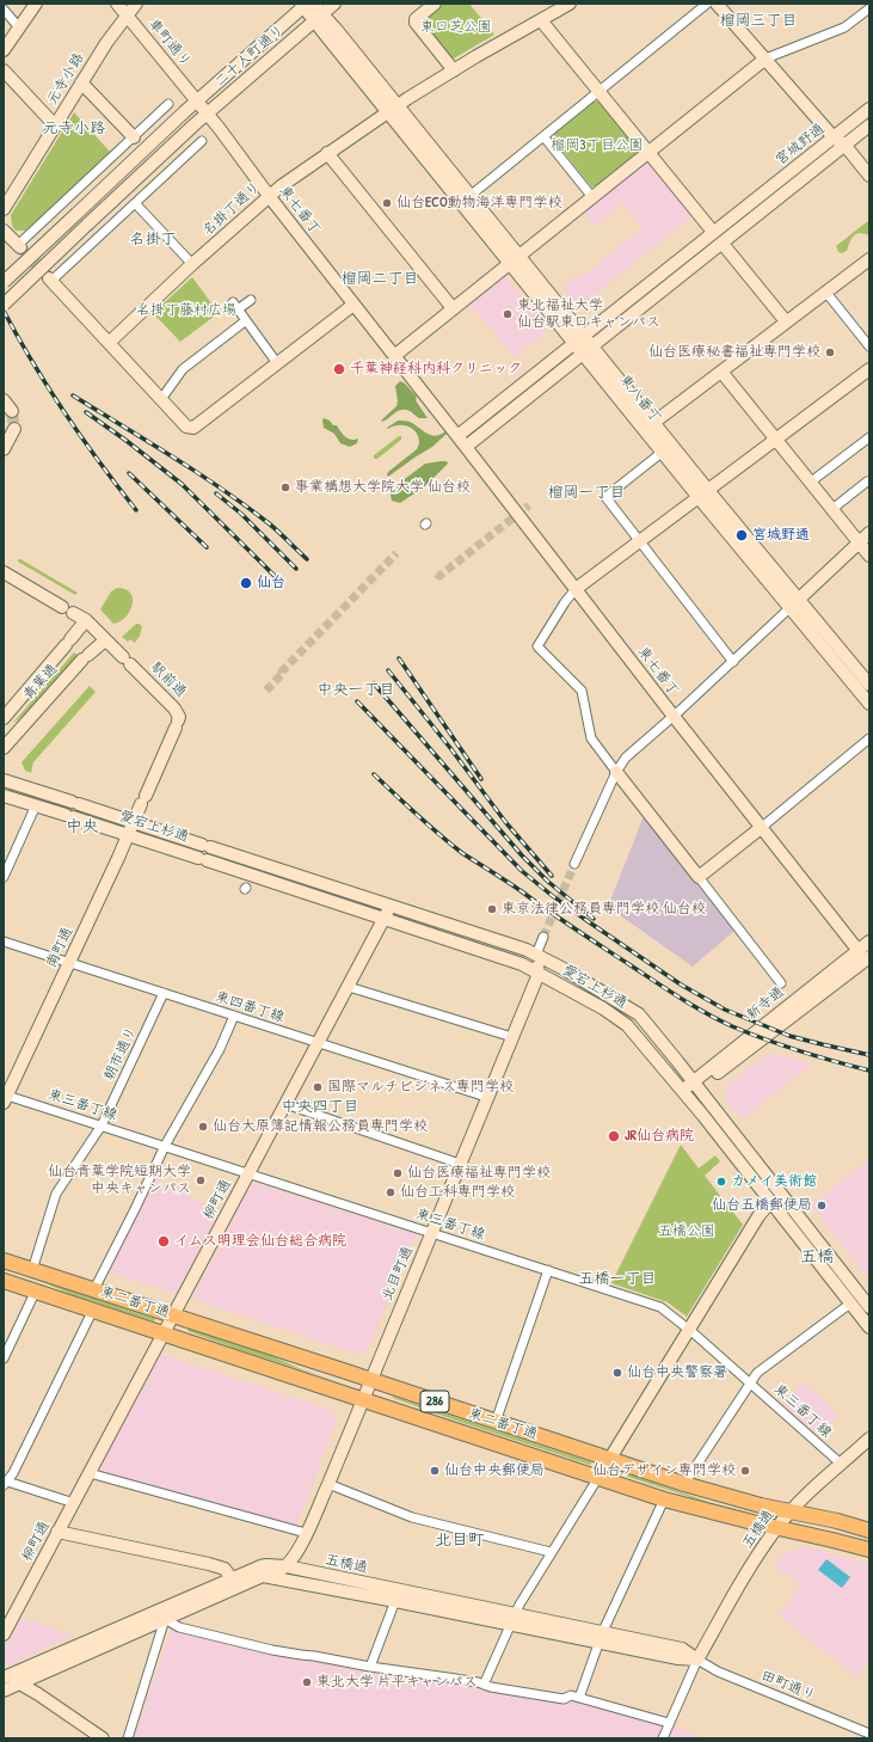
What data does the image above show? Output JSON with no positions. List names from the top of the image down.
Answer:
{
  "streets": {
    "highway": ["東二番丁通", "286"],
    "street": [
      "車町通り",
      "二十人町通り",
      "元寺小路",
      "宮城野通",
      "名掛丁通り",
      "東七番丁",
      "東八番丁",
      "駅前通",
      "青葉通",
      "愛宕上杉通",
      "南町通",
      "新寺通",
      "東四番丁線",
      "朝市通り",
      "東三番丁線",
      "柳町通",
      "北目町通",
      "五橋通",
      "田町通り"
    ]
  },
  "crossings": [
    ["車町通り", "二十人町通り"],
    ["車町通り", "元寺小路"],
    ["車町通り", "東七番丁"],
    ["二十人町通り", "東七番丁"],
    ["二十人町通り", "東八番丁"],
    ["宮城野通", "東七番丁"],
    ["宮城野通", "東八番丁"],
    ["名掛丁通り", "東七番丁"],
    ["名掛丁通り", "東八番丁"],
    ["東七番丁", "新寺通"],
    ["駅前通", "青葉通"],
    ["駅前通", "南町通"],
    ["愛宕上杉通", "南町通"],
    ["愛宕上杉通", "新寺通"],
    ["愛宕上杉通", "柳町通"],
    ["愛宕上杉通", "北目町通"],
    ["南町通", "東四番丁線"],
    ["南町通", "東三番丁線"],
    ["東四番丁線", "朝市通り"],
    ["東四番丁線", "柳町通"],
    ["東四番丁線", "北目町通"],
    ["朝市通り", "東三番丁線"],
    ["朝市通り", "東二番丁通"],
    ["東三番丁線", "柳町通"],
    ["東三番丁線", "北目町通"],
    ["東三番丁線", "五橋通"],
    ["柳町通", "東二番丁通"],
    ["北目町通", "東二番丁通"],
    ["北目町通", "五橋通"],
    ["東二番丁通", "五橋通"],
    ["五橋通", "田町通り"]
  ],
  "districts": [
    "榴岡三丁目",
    "元寺小路",
    "名掛丁",
    "榴岡二丁目",
    "榴岡一丁目",
    "中央一丁目",
    "中央",
    "中央四丁目",
    "五橋",
    "五橋一丁目",
    "北目町"
  ],
  "parks": [
    "東口芝公園",
    "榴岡3丁目公園",
    "名掛丁藤村広場",
    "五橋公園"
  ],
  "places": [
    "仙台ECO動物海洋専門学校",
    "東北福祉大学 仙台駅東口キャンパス",
    "仙台医療秘書福祉専門学校",
    "千葉神経科内科クリニック",
    "事業構想大学院大学 仙台校",
    "宮城野通",
    "仙台",
    "東京法律公務員専門学校 仙台校",
    "国際マルチビジネス専門学校",
    "仙台大原簿記情報公務員専門学校",
    "JR仙台病院",
    "仙台医療福祉専門学校",
    "仙台青葉学院短期大学 中央キャンパス",
    "カメイ美術館",
    "仙台工科専門学校",
    "仙台五橋郵便局",
    "イムス明理会仙台総合病院",
    "仙台中央警察署",
    "仙台中央郵便局",
    "仙台デザイン専門学校",
    "東北大学 片平キャンパス"
  ]
}
